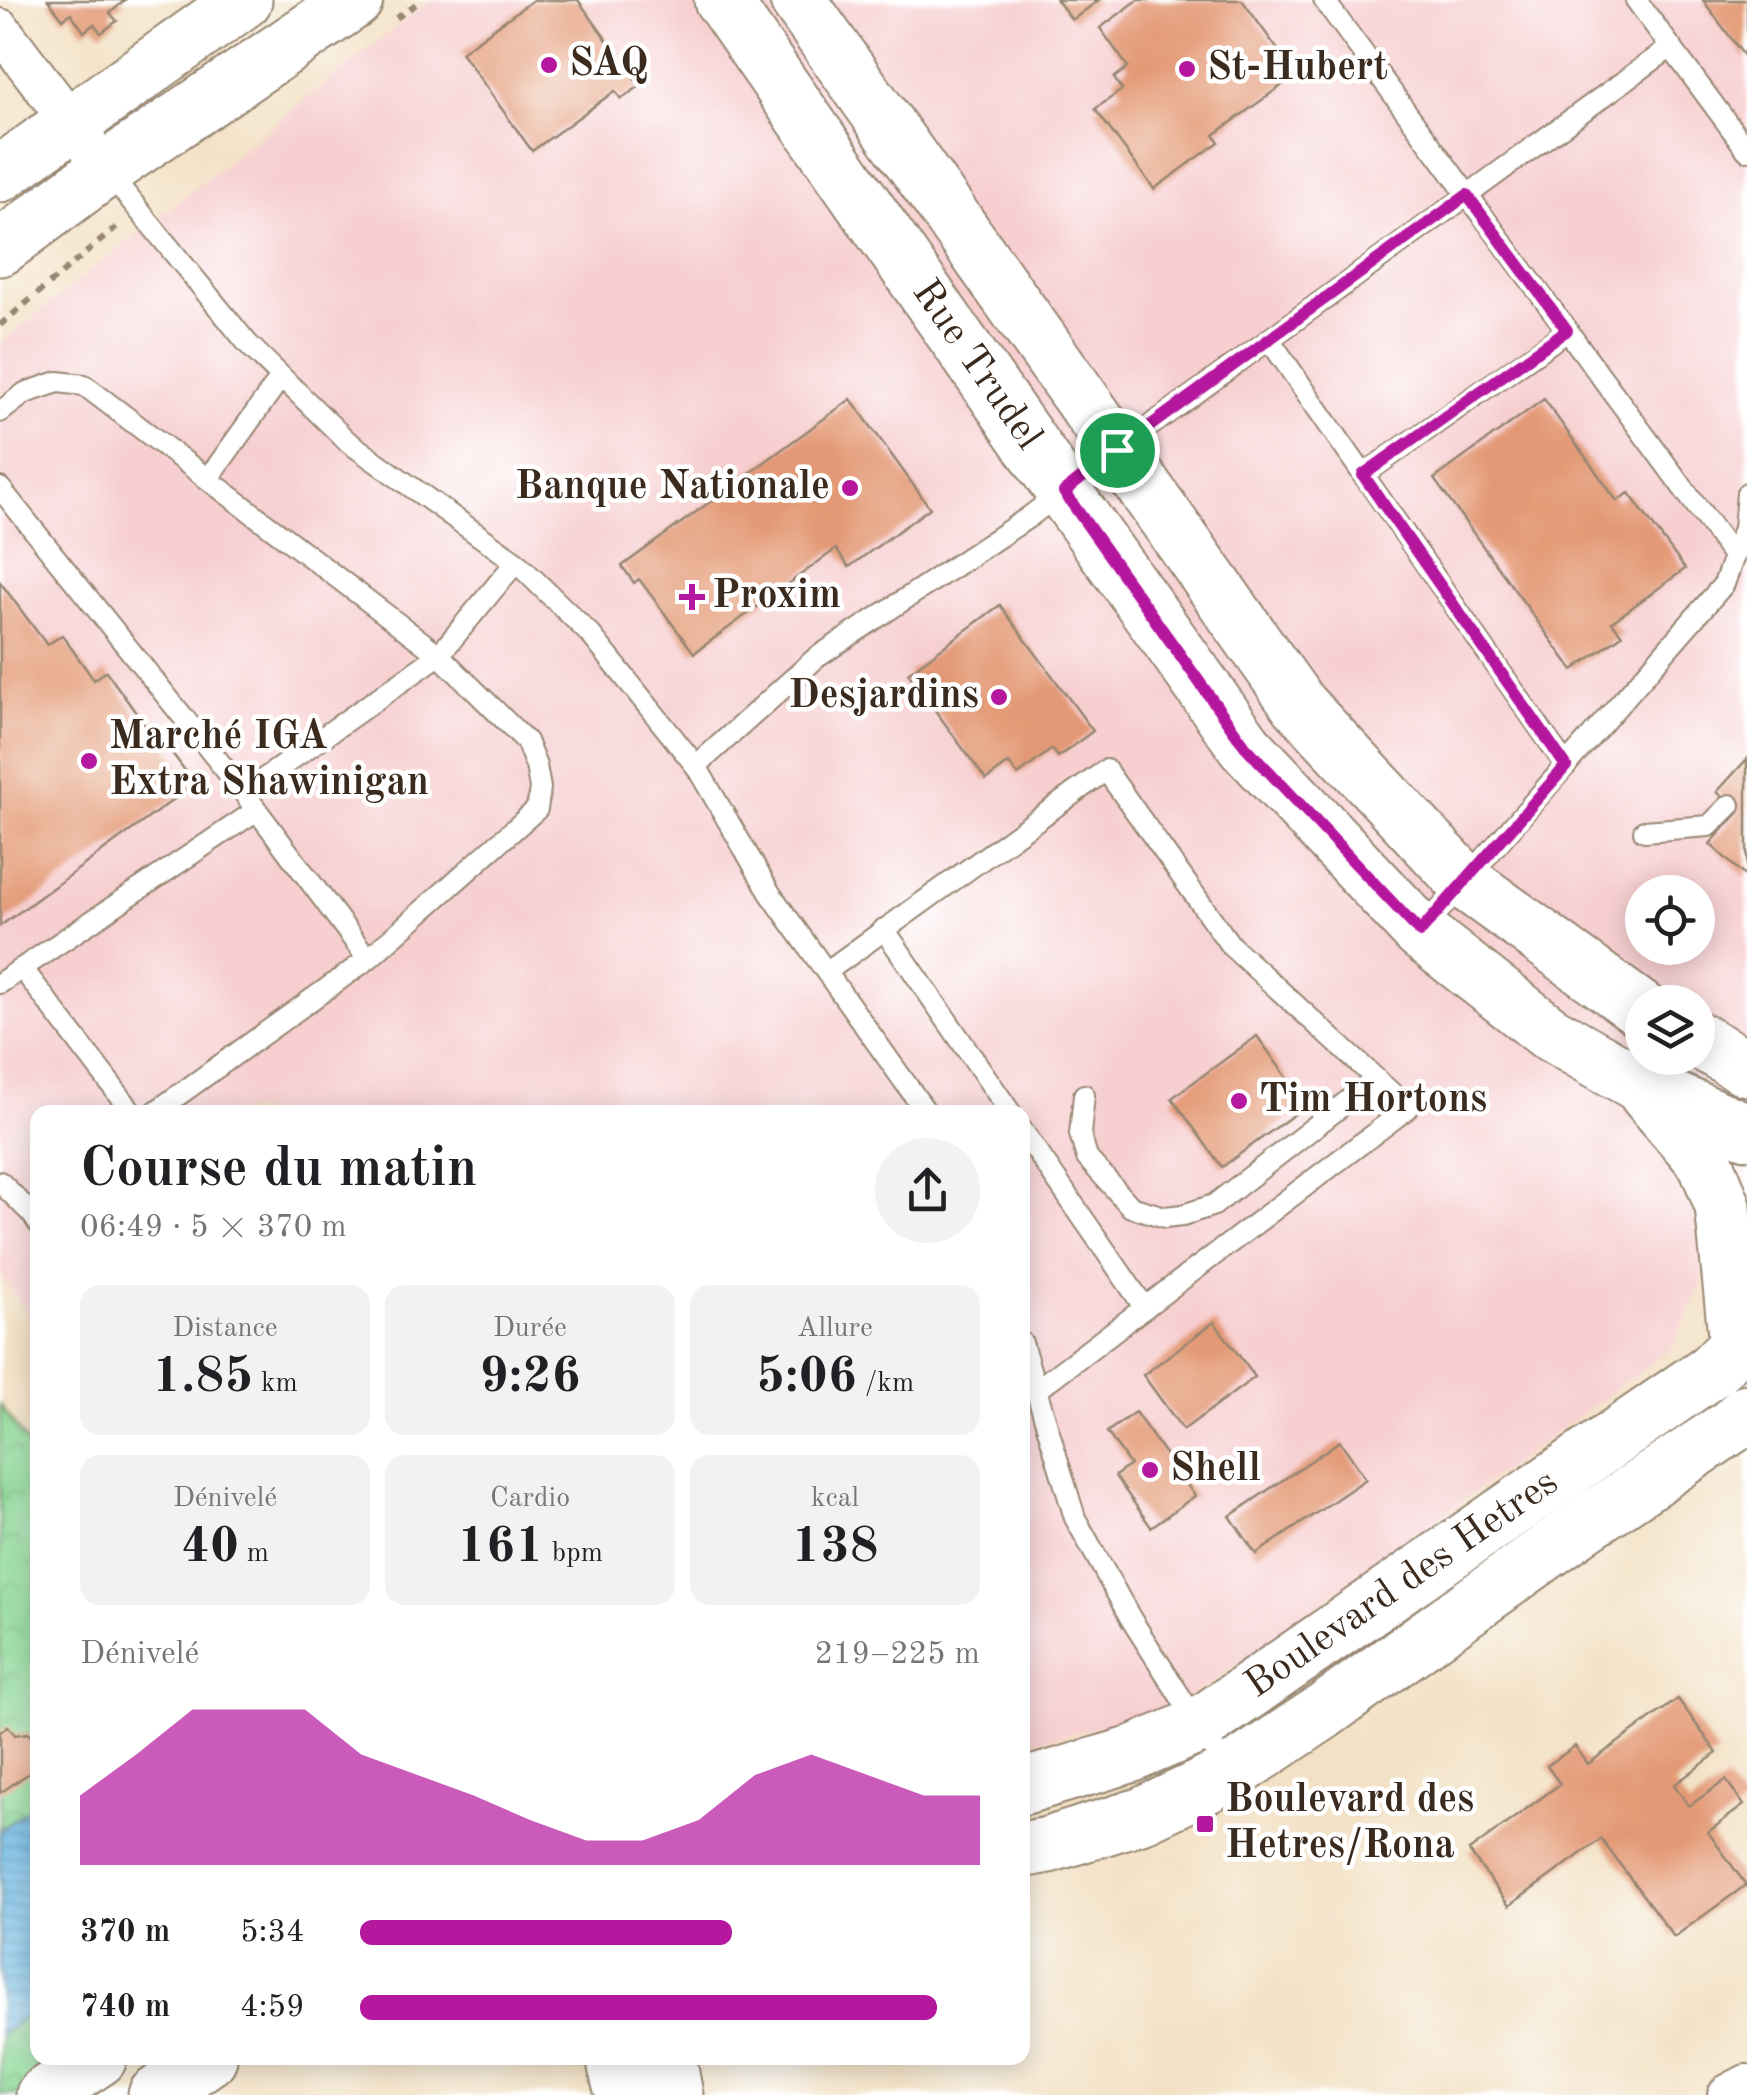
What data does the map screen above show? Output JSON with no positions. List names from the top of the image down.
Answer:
{
  "streets": {
    "street": ["Rue Trudel", "Boulevard des Hetres"]
  },
  "places": {
    "other": [
      "SAQ",
      "St-Hubert",
      "Banque Nationale",
      "Desjardins",
      "Marché IGA Extra Shawinigan",
      "Tim Hortons",
      "Shell"
    ],
    "health": ["Proxim"],
    "transit": ["Boulevard des Hetres/Rona"]
  },
  "page": {
    "heading": ["Course du matin", "06:49 · 5 × 370 m"],
    "stats": [
      ["Distance", "1.85 km"],
      ["Durée", "9:26"],
      ["Allure", "5:06 /km"],
      ["Dénivelé", "40 m"],
      ["Cardio", "161 bpm"],
      ["kcal", "138"]
    ],
    "chart": ["Dénivelé", "219–225 m"],
    "list": [
      {
        "name": "370 m",
        "note": "5:34"
      },
      {
        "name": "740 m",
        "note": "4:59"
      }
    ]
  }
}
